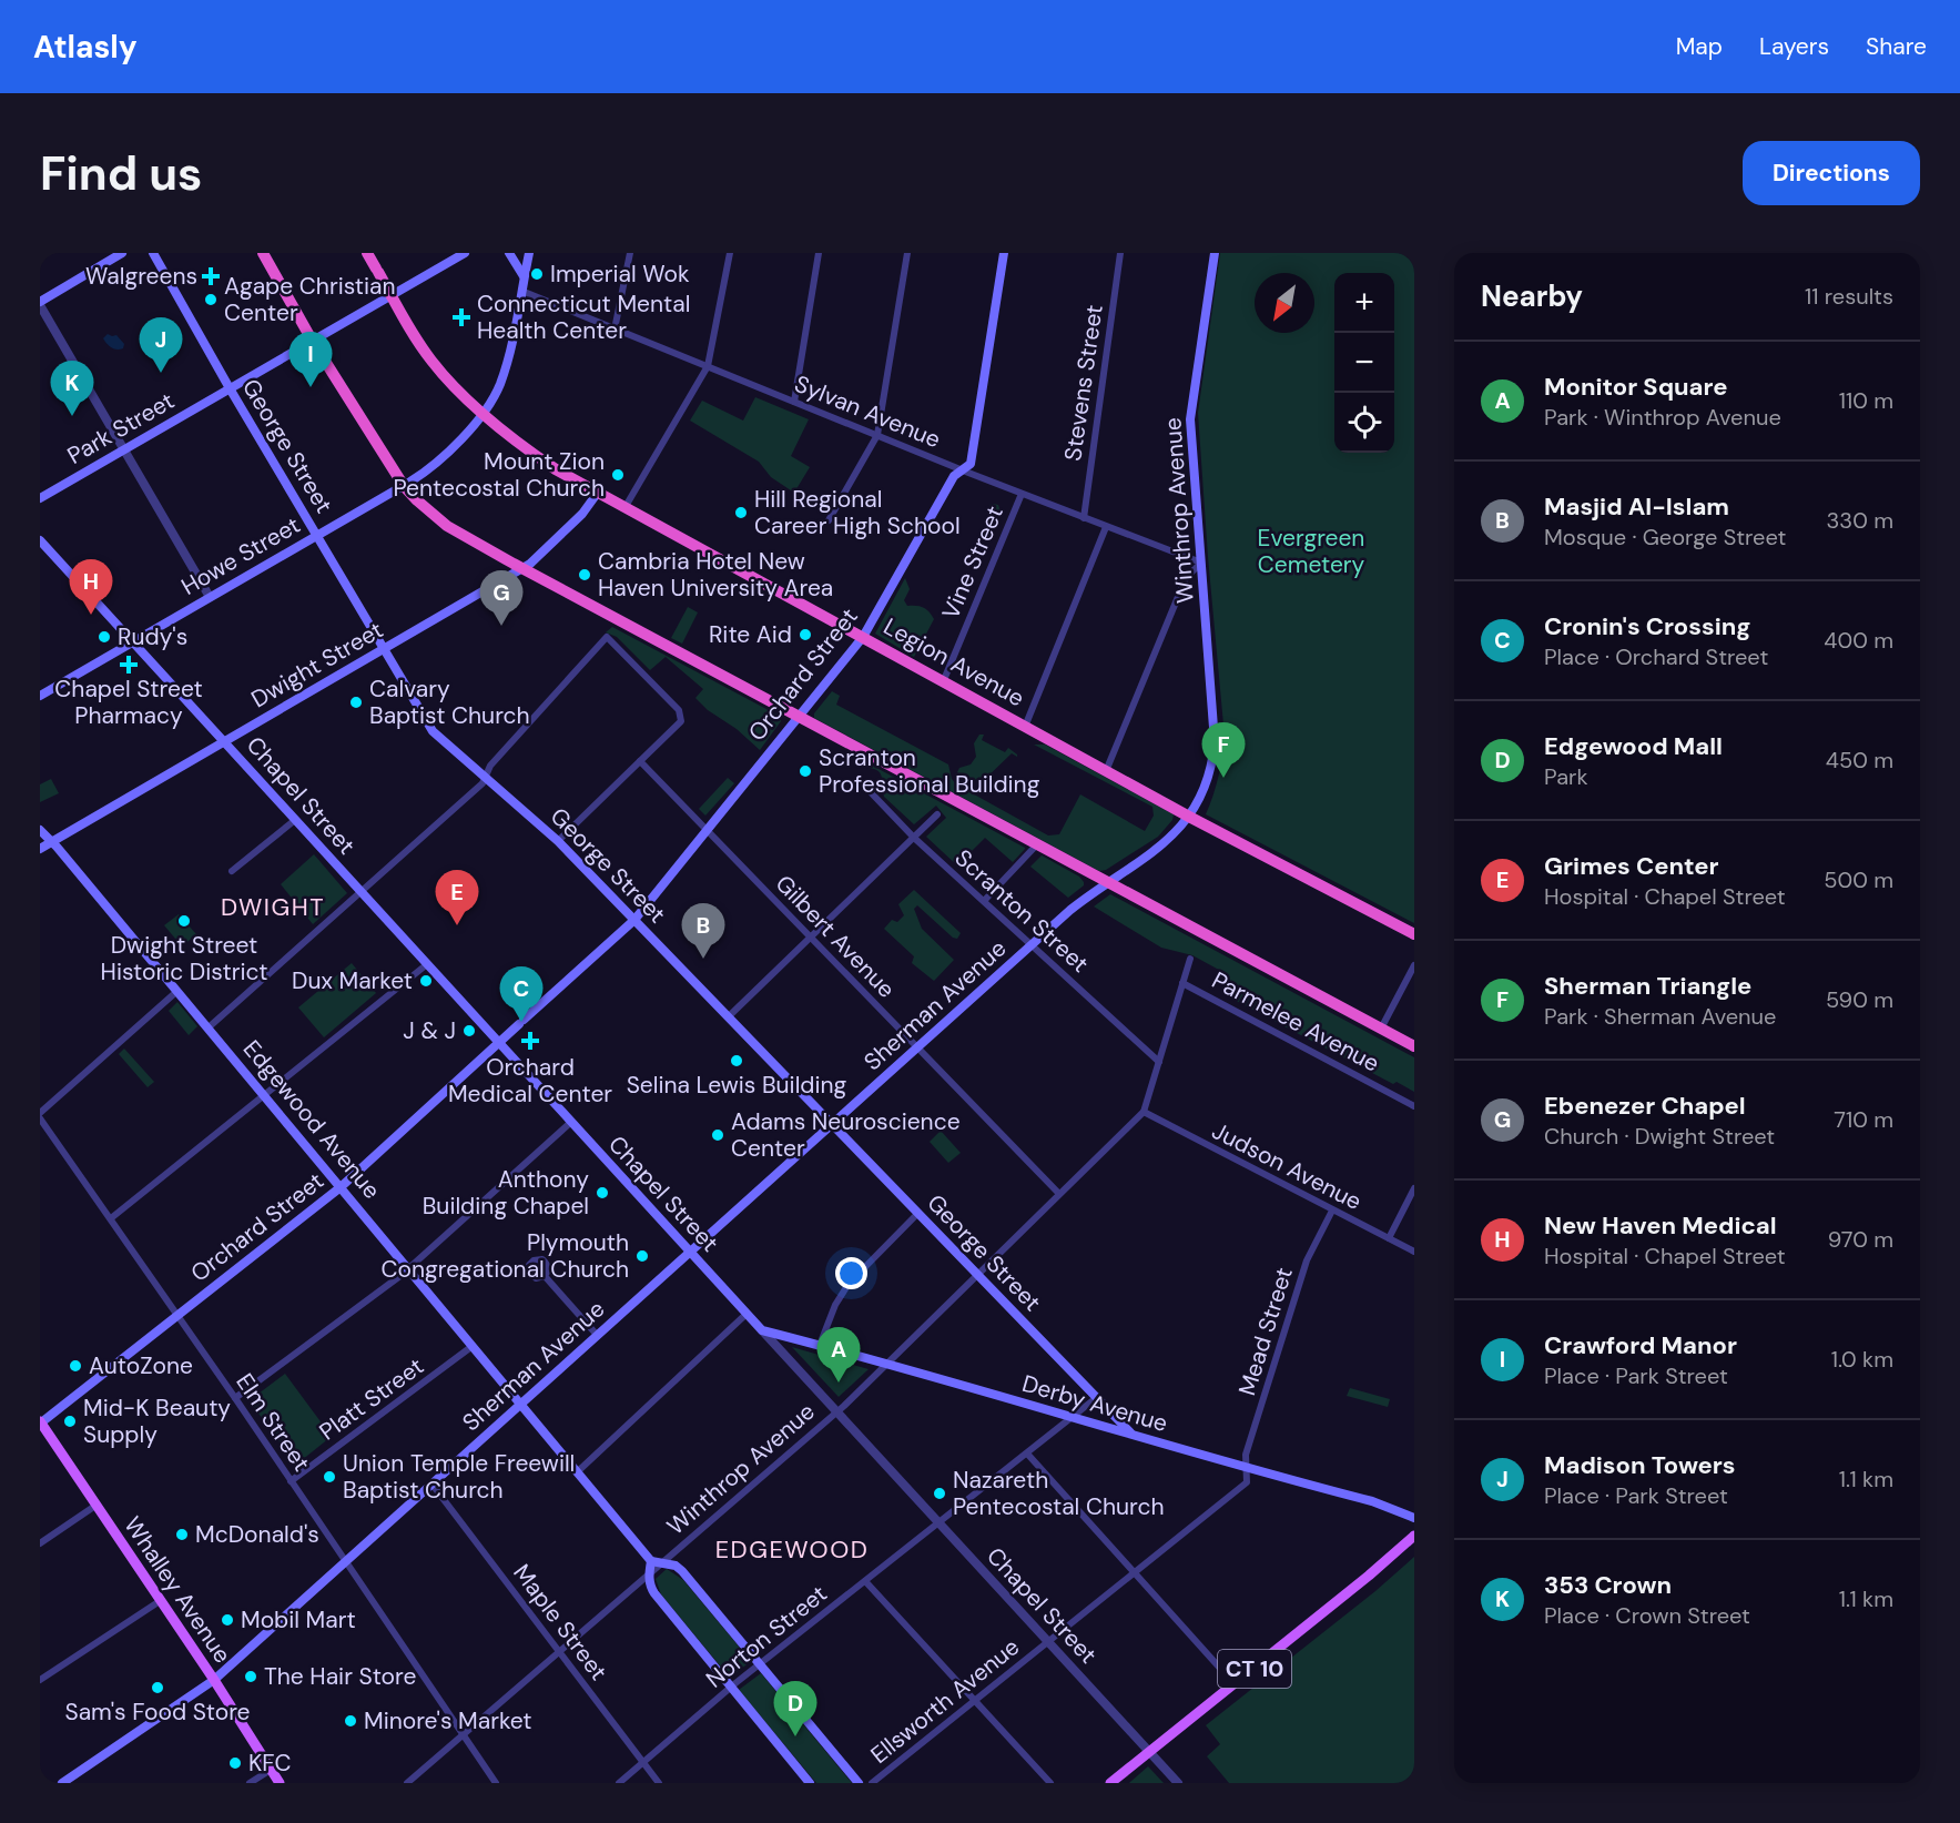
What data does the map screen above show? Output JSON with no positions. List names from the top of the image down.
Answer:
{
  "streets": {
    "highway": ["Legion Avenue"],
    "main road": [
      "Park Street",
      "George Street",
      "Winthrop Avenue",
      "Howe Street",
      "Dwight Street",
      "Orchard Street",
      "Chapel Street",
      "Sherman Avenue",
      "Edgewood Avenue",
      "Derby Avenue",
      "Whalley Avenue",
      "CT 10"
    ],
    "street": [
      "Stevens Street",
      "Sylvan Avenue",
      "Vine Street",
      "Scranton Street",
      "Gilbert Avenue",
      "Parmelee Avenue",
      "Judson Avenue",
      "Mead Street",
      "Platt Street",
      "Elm Street",
      "Maple Street",
      "Norton Street",
      "Ellsworth Avenue"
    ]
  },
  "crossings": [
    ["Stevens Street", "Sylvan Avenue"],
    ["Sylvan Avenue", "Winthrop Avenue"],
    ["Sylvan Avenue", "Howe Street"],
    ["Sylvan Avenue", "Vine Street"],
    ["Sylvan Avenue", "Orchard Street"],
    ["Park Street", "George Street"],
    ["Park Street", "Legion Avenue"],
    ["George Street", "Winthrop Avenue"],
    ["George Street", "Howe Street"],
    ["George Street", "Dwight Street"],
    ["George Street", "Orchard Street"],
    ["George Street", "Sherman Avenue"],
    ["George Street", "Derby Avenue"],
    ["George Street", "Norton Street"],
    ["Winthrop Avenue", "Chapel Street"],
    ["Winthrop Avenue", "Scranton Street"],
    ["Winthrop Avenue", "Gilbert Avenue"],
    ["Winthrop Avenue", "Sherman Avenue"],
    ["Winthrop Avenue", "Parmelee Avenue"],
    ["Winthrop Avenue", "Judson Avenue"],
    ["Winthrop Avenue", "Derby Avenue"],
    ["Winthrop Avenue", "Elm Street"],
    ["Winthrop Avenue", "Maple Street"],
    ["Howe Street", "Legion Avenue"],
    ["Howe Street", "Chapel Street"],
    ["Vine Street", "Legion Avenue"],
    ["Legion Avenue", "Dwight Street"],
    ["Legion Avenue", "Orchard Street"],
    ["Legion Avenue", "Sherman Avenue"],
    ["Dwight Street", "Chapel Street"],
    ["Dwight Street", "Edgewood Avenue"],
    ["Orchard Street", "Chapel Street"],
    ["Orchard Street", "Gilbert Avenue"],
    ["Orchard Street", "Edgewood Avenue"],
    ["Orchard Street", "Elm Street"],
    ["Orchard Street", "Whalley Avenue"],
    ["Chapel Street", "Sherman Avenue"],
    ["Chapel Street", "Derby Avenue"],
    ["Chapel Street", "Norton Street"],
    ["Chapel Street", "CT 10"],
    ["Chapel Street", "Ellsworth Avenue"],
    ["Scranton Street", "Sherman Avenue"],
    ["Gilbert Avenue", "Sherman Avenue"],
    ["Sherman Avenue", "Edgewood Avenue"],
    ["Sherman Avenue", "Elm Street"],
    ["Sherman Avenue", "Whalley Avenue"],
    ["Sherman Avenue", "Maple Street"],
    ["Edgewood Avenue", "Platt Street"],
    ["Judson Avenue", "Mead Street"],
    ["Mead Street", "Derby Avenue"],
    ["Mead Street", "Ellsworth Avenue"],
    ["Platt Street", "Elm Street"],
    ["Derby Avenue", "Norton Street"],
    ["Derby Avenue", "Ellsworth Avenue"],
    ["Maple Street", "Norton Street"]
  ],
  "districts": ["DWIGHT", "EDGEWOOD"],
  "parks": ["Evergreen Cemetery"],
  "places": {
    "other": [
      "Imperial Wok",
      "Agape Christian Center",
      "Mount Zion Pentecostal Church",
      "Hill Regional Career High School",
      "Cambria Hotel New Haven University Area",
      "Rite Aid",
      "Rudy's",
      "Calvary Baptist Church",
      "Scranton Professional Building",
      "Dwight Street Historic District",
      "Dux Market",
      "J & J",
      "Selina Lewis Building",
      "Adams Neuroscience Center",
      "Anthony Building Chapel",
      "Plymouth Congregational Church",
      "AutoZone",
      "Mid-K Beauty Supply",
      "Union Temple Freewill Baptist Church",
      "Nazareth Pentecostal Church",
      "McDonald's",
      "Mobil Mart",
      "The Hair Store",
      "Sam's Food Store",
      "Minore's Market",
      "KFC"
    ],
    "health": [
      "Walgreens",
      "Connecticut Mental Health Center",
      "Chapel Street Pharmacy",
      "Orchard Medical Center"
    ]
  },
  "north": "bottom left",
  "page": {
    "header": "Atlasly",
    "nav": ["Map", "Layers", "Share"],
    "buttons": "Directions",
    "title": "Find us",
    "heading": ["Nearby", "11 results"],
    "map_buttons": ["+", "−"],
    "pins": [
      "J",
      "I",
      "K",
      "H",
      "G",
      "F",
      "E",
      "B",
      "C",
      "A",
      "D"
    ],
    "list": [
      {
        "mark": "A",
        "name": "Monitor Square",
        "note": "Park · Winthrop Avenue",
        "value": "110 m"
      },
      {
        "mark": "B",
        "name": "Masjid Al-Islam",
        "note": "Mosque · George Street",
        "value": "330 m"
      },
      {
        "mark": "C",
        "name": "Cronin's Crossing",
        "note": "Place · Orchard Street",
        "value": "400 m"
      },
      {
        "mark": "D",
        "name": "Edgewood Mall",
        "note": "Park",
        "value": "450 m"
      },
      {
        "mark": "E",
        "name": "Grimes Center",
        "note": "Hospital · Chapel Street",
        "value": "500 m"
      },
      {
        "mark": "F",
        "name": "Sherman Triangle",
        "note": "Park · Sherman Avenue",
        "value": "590 m"
      },
      {
        "mark": "G",
        "name": "Ebenezer Chapel",
        "note": "Church · Dwight Street",
        "value": "710 m"
      },
      {
        "mark": "H",
        "name": "New Haven Medical",
        "note": "Hospital · Chapel Street",
        "value": "970 m"
      },
      {
        "mark": "I",
        "name": "Crawford Manor",
        "note": "Place · Park Street",
        "value": "1.0 km"
      },
      {
        "mark": "J",
        "name": "Madison Towers",
        "note": "Place · Park Street",
        "value": "1.1 km"
      },
      {
        "mark": "K",
        "name": "353 Crown",
        "note": "Place · Crown Street",
        "value": "1.1 km"
      }
    ]
  }
}
